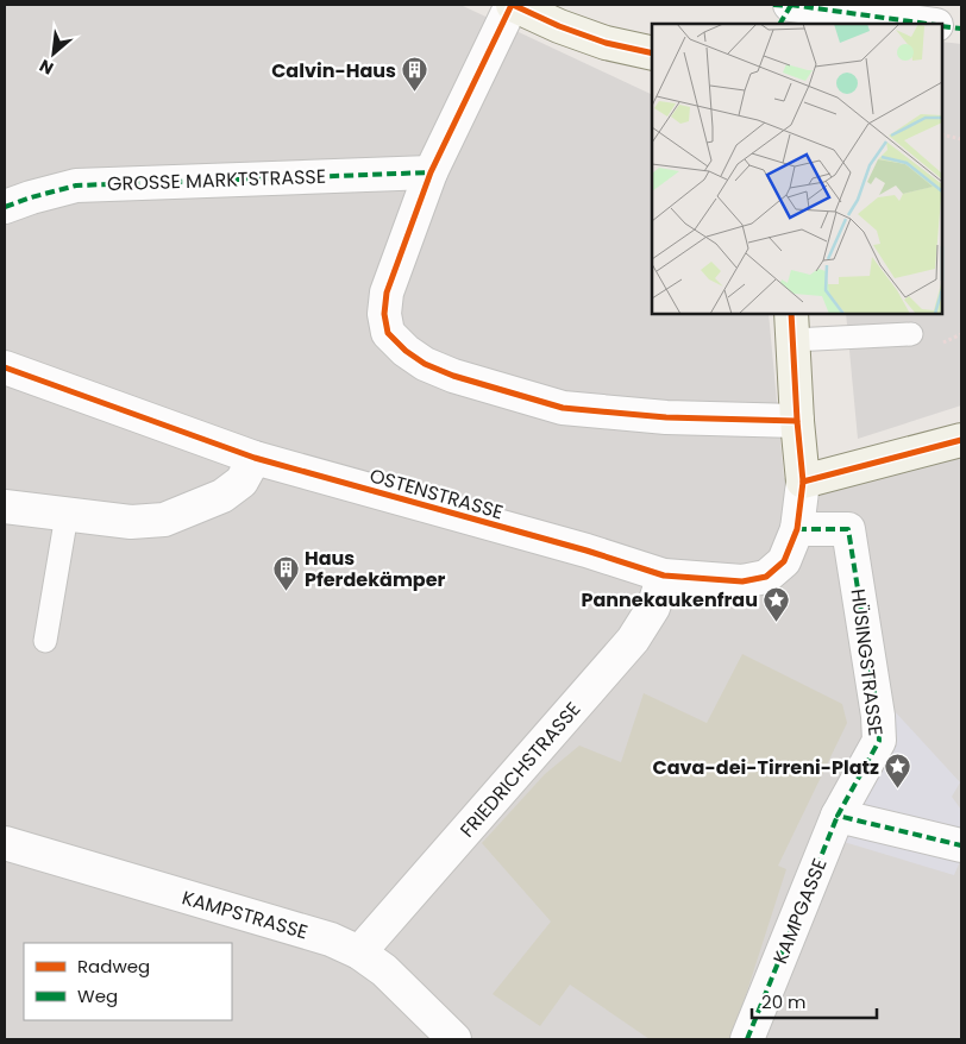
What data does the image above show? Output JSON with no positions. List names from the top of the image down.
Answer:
{
  "streets": {
    "street": [
      "GROSSE MARKTSTRASSE",
      "OSTENSTRASSE",
      "HÜSINGSTRASSE",
      "FRIEDRICHSTRASSE",
      "KAMPGASSE",
      "KAMPSTRASSE"
    ]
  },
  "crossings": [
    ["OSTENSTRASSE", "HÜSINGSTRASSE"],
    ["OSTENSTRASSE", "FRIEDRICHSTRASSE"],
    ["HÜSINGSTRASSE", "KAMPGASSE"],
    ["FRIEDRICHSTRASSE", "KAMPSTRASSE"]
  ],
  "places": {
    "building": ["Calvin-Haus", "Haus Pferdekämper"],
    "place": ["Pannekaukenfrau", "Cava-dei-Tirreni-Platz"]
  },
  "legend": ["Radweg", "Weg"],
  "scale_bar": "20 m",
  "north": "bottom left"
}
